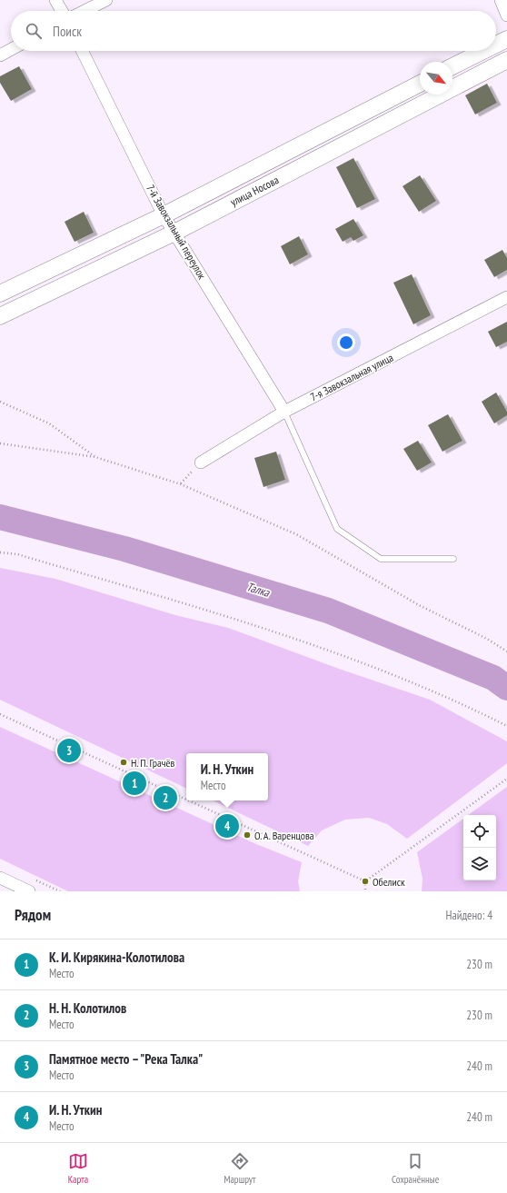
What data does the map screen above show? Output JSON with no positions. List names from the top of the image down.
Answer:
{
  "streets": {
    "main road": ["улица Носова"],
    "street": ["7-й Завокзальный переулок", "7-я Завокзальная улица"]
  },
  "crossings": [
    ["улица Носова", "7-й Завокзальный переулок"],
    ["7-й Завокзальный переулок", "7-я Завокзальная улица"]
  ],
  "water": ["Талка"],
  "places": ["Н. П. Грачёв", "О. А. Варенцова", "Обелиск"],
  "north": "bottom right",
  "page": {
    "search": "Поиск",
    "pins": [
      "3",
      "1",
      "2",
      "4"
    ],
    "popup": ["И. Н. Уткин", "Место"],
    "heading": ["Рядом", "Найдено: 4"],
    "list": [
      {
        "mark": "1",
        "name": "К. И. Кирякина-Колотилова",
        "note": "Место",
        "value": "230 m"
      },
      {
        "mark": "2",
        "name": "Н. Н. Колотилов",
        "note": "Место",
        "value": "230 m"
      },
      {
        "mark": "3",
        "name": "Памятное место – \"Река Талка\"",
        "note": "Место",
        "value": "240 m"
      },
      {
        "mark": "4",
        "name": "И. Н. Уткин",
        "note": "Место",
        "value": "240 m"
      }
    ],
    "nav": ["Карта", "Маршрут", "Сохранённые"]
  }
}
